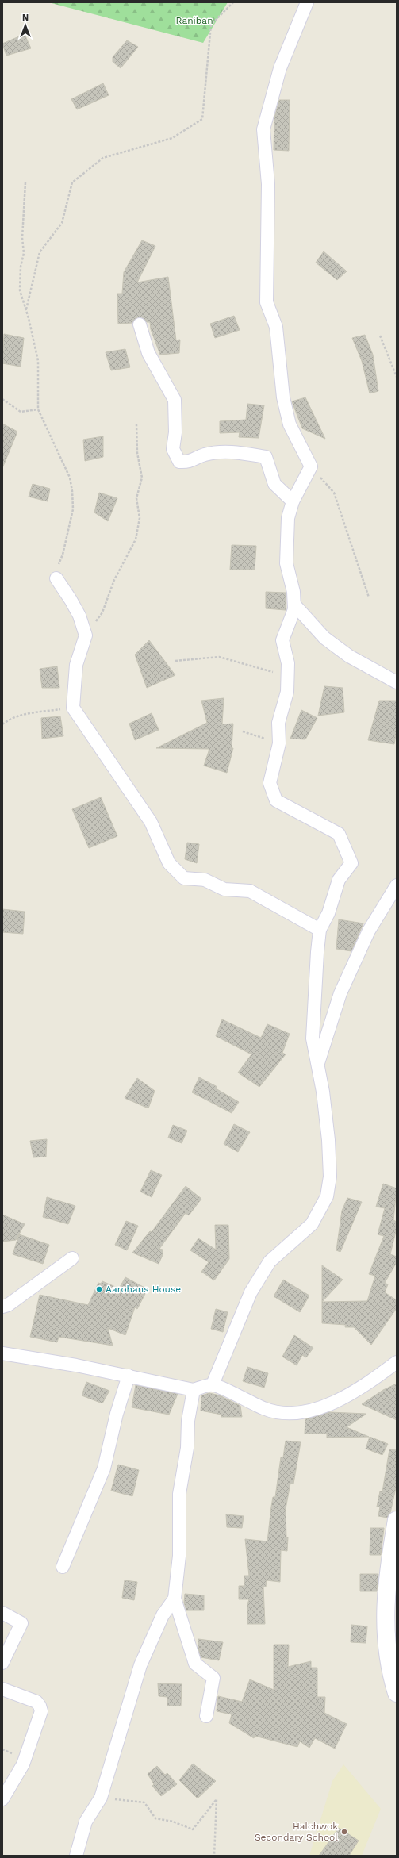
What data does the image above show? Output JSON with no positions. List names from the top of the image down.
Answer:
{
  "parks": ["Raniban"],
  "places": ["Aarohans House", "Halchwok Secondary School"],
  "north": "top"
}
